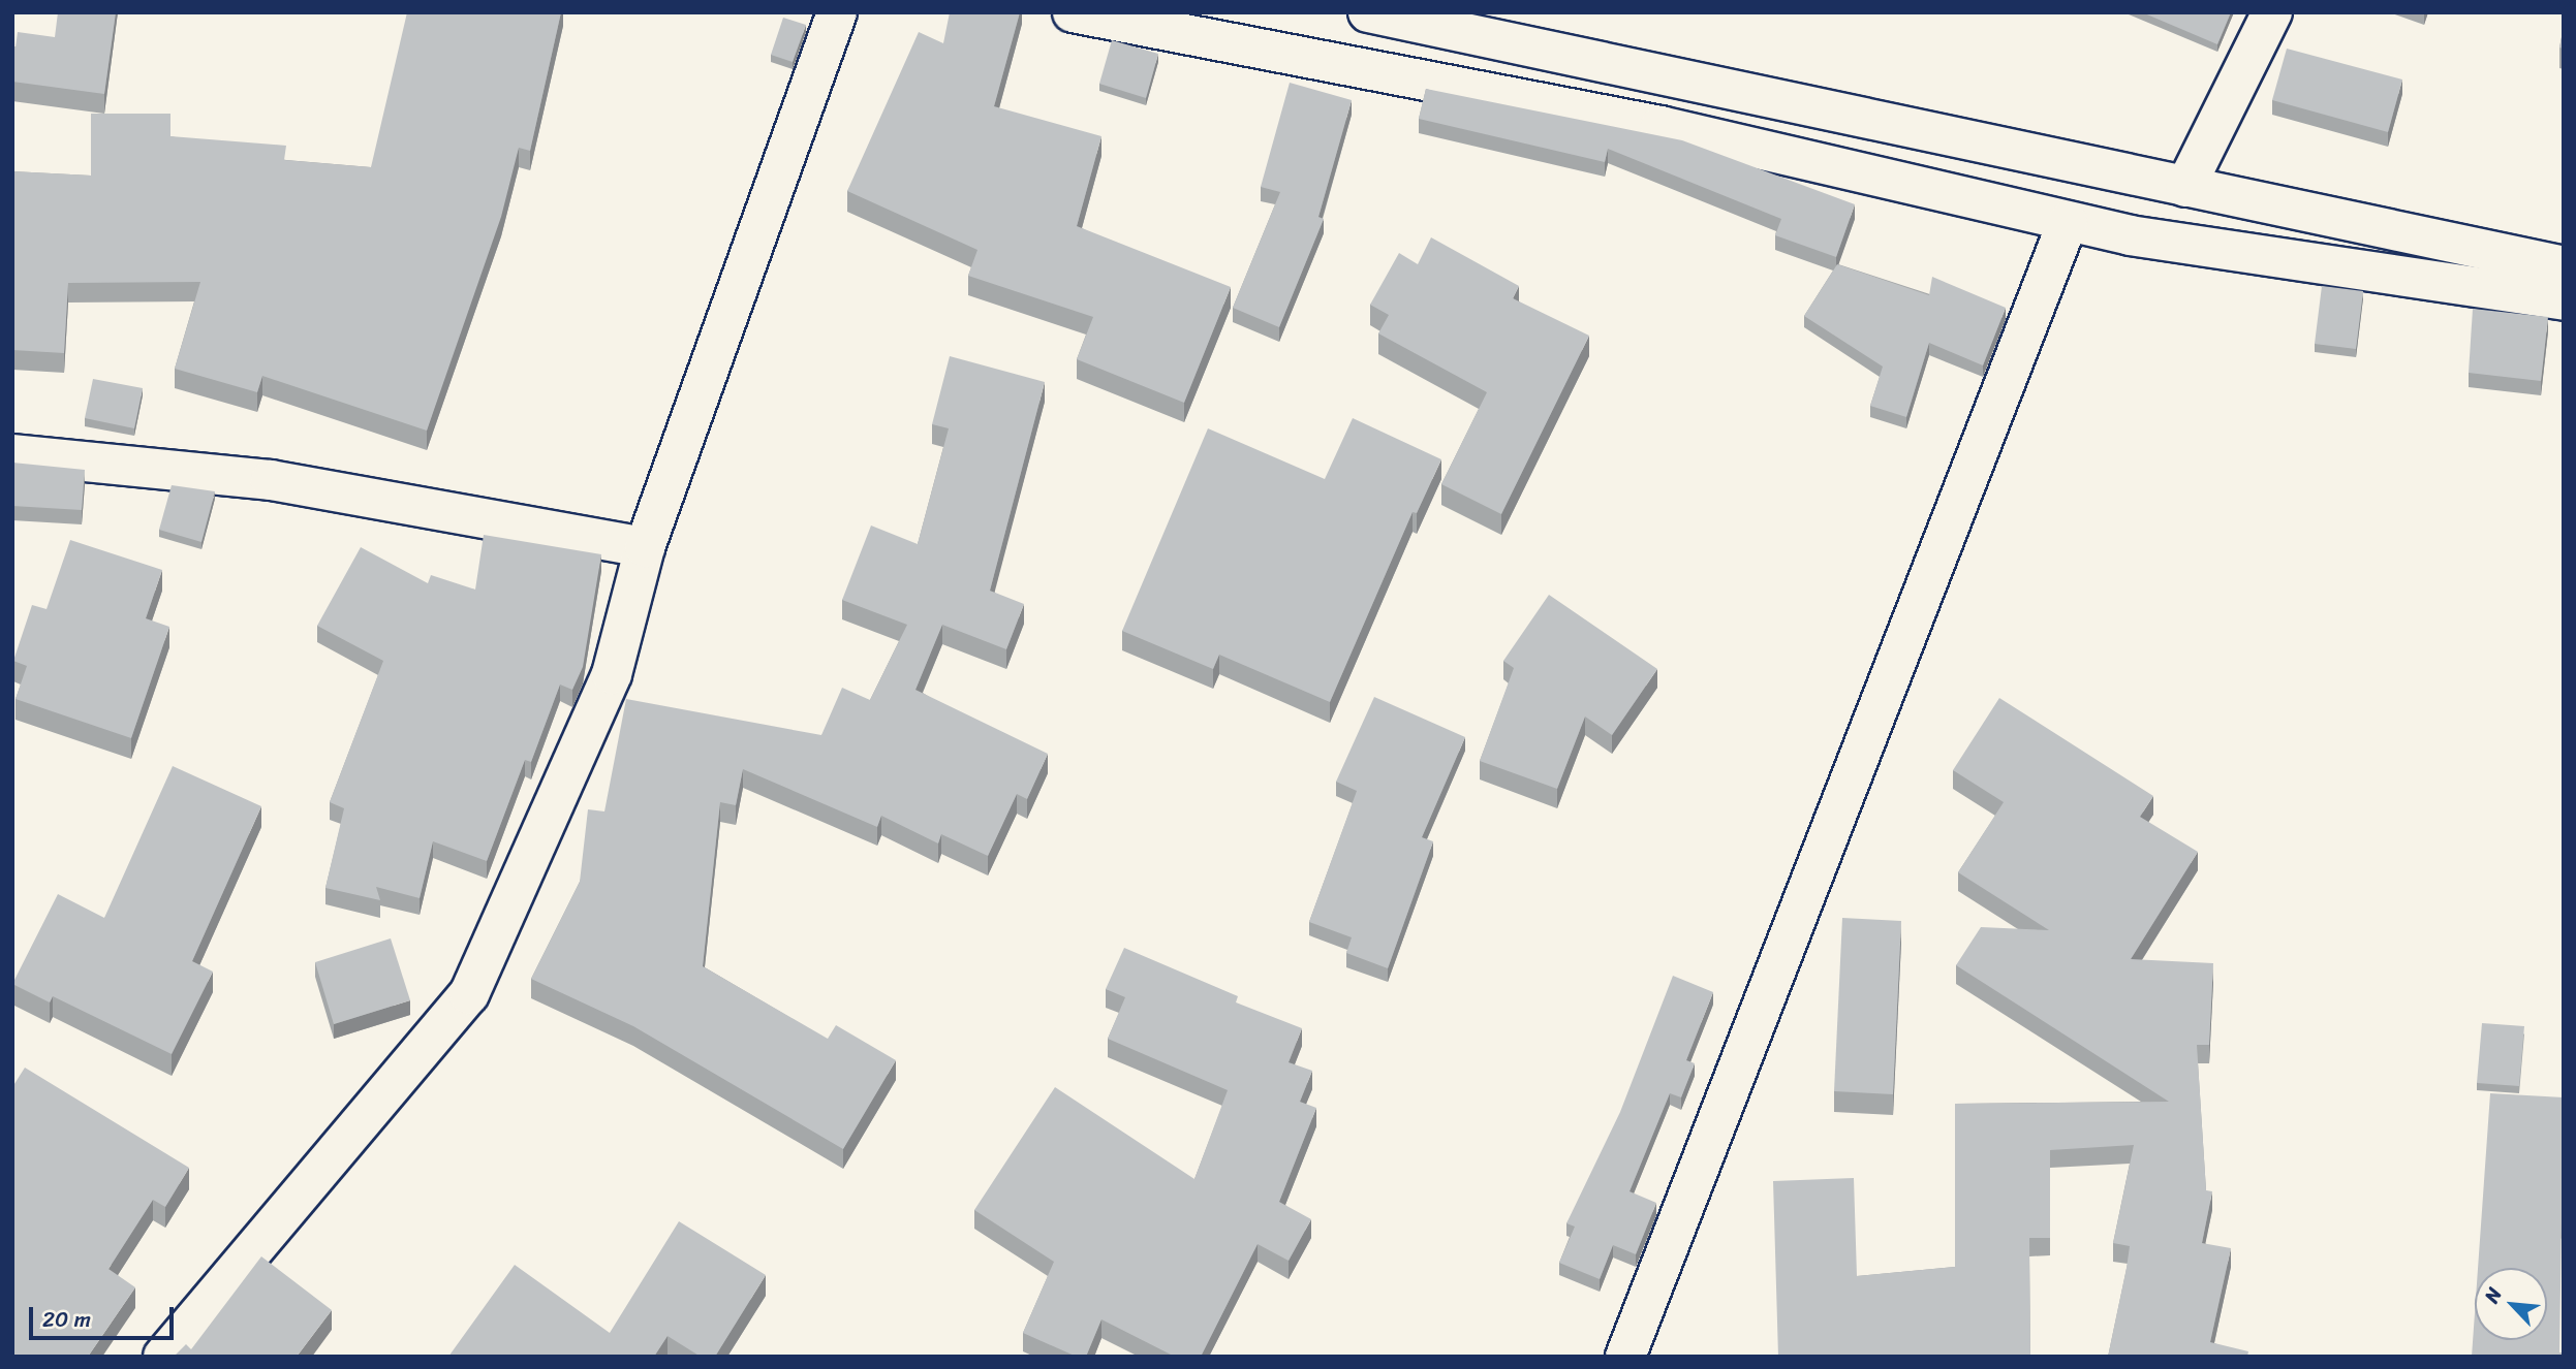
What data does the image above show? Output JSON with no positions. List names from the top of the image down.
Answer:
{
  "scale_bar": "20 m",
  "north": "top left"
}
